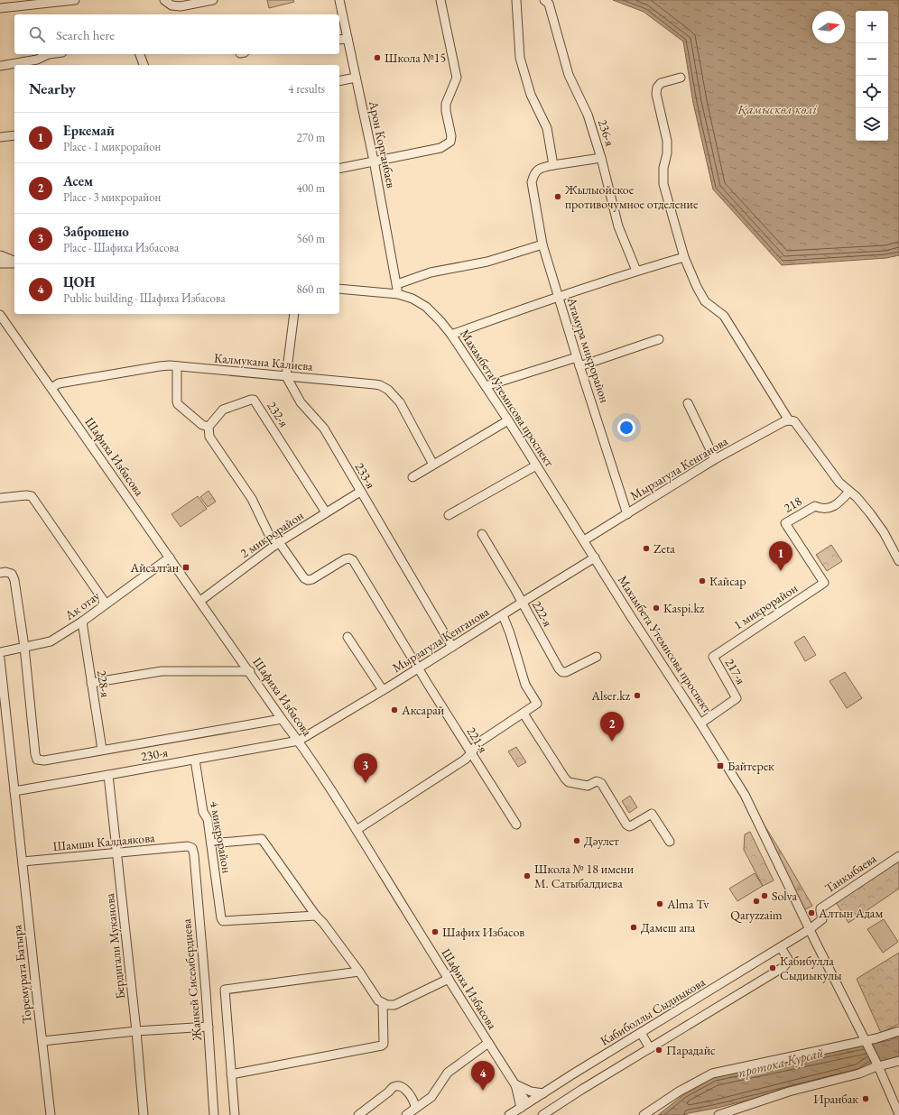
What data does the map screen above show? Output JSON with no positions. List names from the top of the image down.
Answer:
{
  "streets": {
    "street": [
      "236-я",
      "Арон Корганбаев",
      "Атамура микрорайон",
      "Калмукана Калиева",
      "Махамбета Утемисова проспект",
      "232-я",
      "Шафиха Избасова",
      "Мырзагула Кенганова",
      "233-я",
      "218",
      "2 микрорайон",
      "Ак отау",
      "1 микрорайон",
      "222-я",
      "217-я",
      "228-я",
      "221-я",
      "230-я",
      "4 микрорайон",
      "Шамши Калдаякова",
      "Танкыбаева",
      "Бердигали Муканова",
      "Торемурата Батыра",
      "Жанкей Сисембердиева",
      "Кабиболлы Сыдиыкова"
    ]
  },
  "crossings": [
    ["236-я", "Атамура микрорайон"],
    ["Арон Корганбаев", "Махамбета Утемисова проспект"],
    ["Атамура микрорайон", "Мырзагула Кенганова"],
    ["Калмукана Калиева", "Шафиха Избасова"],
    ["Калмукана Калиева", "233-я"],
    ["Махамбета Утемисова проспект", "Мырзагула Кенганова"],
    ["Махамбета Утемисова проспект", "217-я"],
    ["Махамбета Утемисова проспект", "Танкыбаева"],
    ["Махамбета Утемисова проспект", "Кабиболлы Сыдиыкова"],
    ["232-я", "2 микрорайон"],
    ["Шафиха Избасова", "Мырзагула Кенганова"],
    ["Шафиха Избасова", "2 микрорайон"],
    ["Шафиха Избасова", "Ак отау"],
    ["Шафиха Избасова", "230-я"],
    ["Мырзагула Кенганова", "233-я"],
    ["Мырзагула Кенганова", "222-я"],
    ["Мырзагула Кенганова", "221-я"],
    ["Мырзагула Кенганова", "230-я"],
    ["233-я", "2 микрорайон"],
    ["218", "1 микрорайон"],
    ["Ак отау", "228-я"],
    ["Ак отау", "230-я"],
    ["1 микрорайон", "217-я"],
    ["228-я", "230-я"],
    ["230-я", "4 микрорайон"],
    ["230-я", "Бердигали Муканова"],
    ["230-я", "Торемурата Батыра"],
    ["Шамши Калдаякова", "Бердигали Муканова"],
    ["Шамши Калдаякова", "Торемурата Батыра"],
    ["Шамши Калдаякова", "Жанкей Сисембердиева"],
    ["Танкыбаева", "Кабиболлы Сыдиыкова"]
  ],
  "water": ["Қамыскөл көлі", "протока Курсай"],
  "places": {
    "other": [
      "Школа №15",
      "Жылыойское противочумное отделение",
      "Zeta",
      "Кайсар",
      "Kaspi.kz",
      "Alser.kz",
      "Аксарай",
      "Дәулет",
      "Школа № 18 имени М. Сатыбалдиева",
      "Solva",
      "Qaryzzaim",
      "Alma Tv",
      "Алтын Адам",
      "Дамеш апа",
      "Шафих Избасов",
      "Кабибулла Сыдиыкулы",
      "Парадайс",
      "Иранбак"
    ],
    "transit": ["Айсалтан", "Байтерек"]
  },
  "north": "right",
  "page": {
    "map_buttons": ["+", "−"],
    "search": "Search here",
    "heading": ["Nearby", "4 results"],
    "list": [
      {
        "mark": "1",
        "name": "Еркемай",
        "note": "Place · 1 микрорайон",
        "value": "270 m"
      },
      {
        "mark": "2",
        "name": "Асем",
        "note": "Place · 3 микрорайон",
        "value": "400 m"
      },
      {
        "mark": "3",
        "name": "Заброшено",
        "note": "Place · Шафиха Избасова",
        "value": "560 m"
      },
      {
        "mark": "4",
        "name": "ЦОН",
        "note": "Public building · Шафиха Избасова",
        "value": "860 m"
      }
    ],
    "pins": [
      "1",
      "2",
      "3",
      "4"
    ]
  }
}
